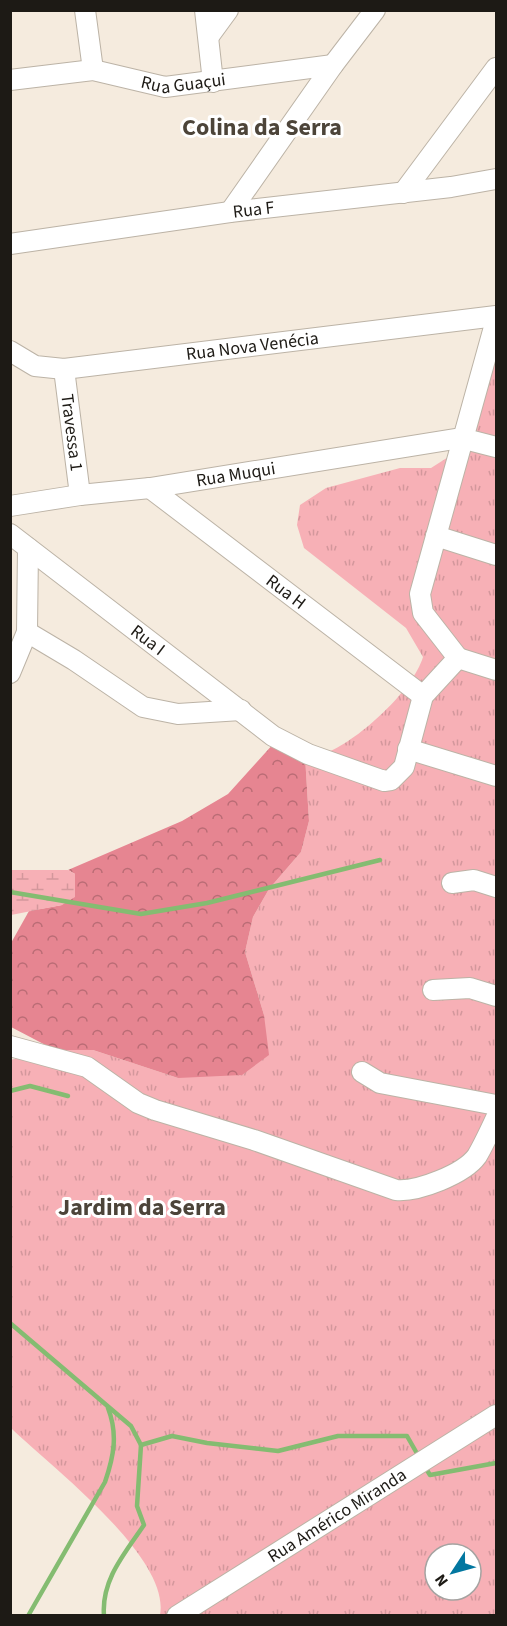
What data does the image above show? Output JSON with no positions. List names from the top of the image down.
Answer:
{
  "streets": {
    "street": [
      "Rua Guaçui",
      "Rua F",
      "Rua Nova Venécia",
      "Travessa 1",
      "Rua Muqui",
      "Rua H",
      "Rua I",
      "Rua Américo Miranda"
    ]
  },
  "crossings": [
    ["Rua Nova Venécia", "Travessa 1"],
    ["Travessa 1", "Rua Muqui"],
    ["Rua Muqui", "Rua H"]
  ],
  "districts": ["Colina da Serra", "Jardim da Serra"],
  "north": "bottom left"
}
